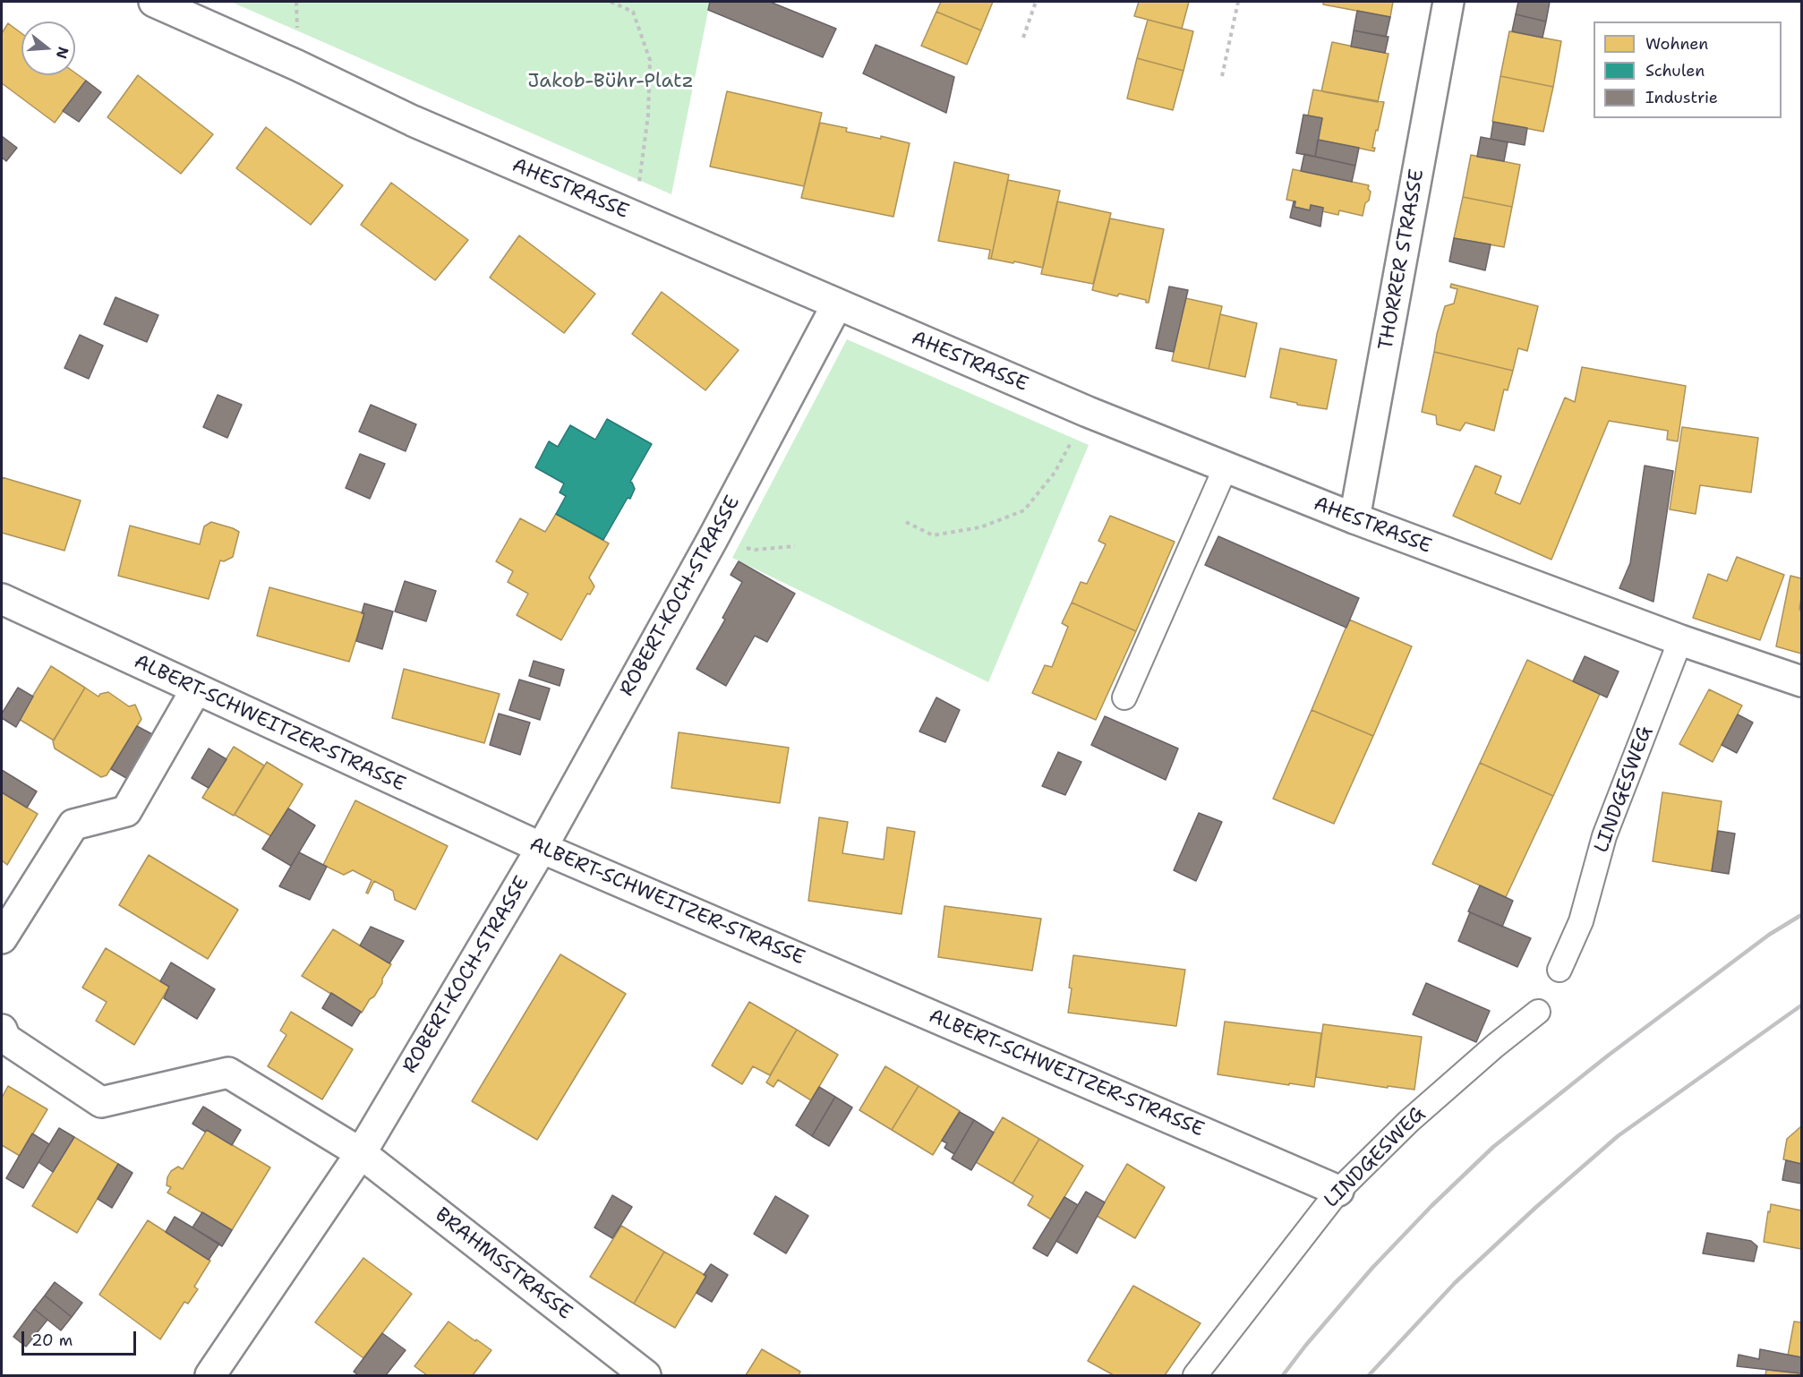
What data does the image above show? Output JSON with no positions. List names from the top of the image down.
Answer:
{
  "streets": {
    "street": [
      "AHESTRASSE",
      "THORRER STRASSE",
      "ROBERT-KOCH-STRASSE",
      "ALBERT-SCHWEITZER-STRASSE",
      "BRAHMSSTRASSE"
    ],
    "lane": ["LINDGESWEG"]
  },
  "crossings": [
    ["AHESTRASSE", "THORRER STRASSE"],
    ["AHESTRASSE", "ROBERT-KOCH-STRASSE"],
    ["AHESTRASSE", "LINDGESWEG"],
    ["ROBERT-KOCH-STRASSE", "ALBERT-SCHWEITZER-STRASSE"],
    ["ROBERT-KOCH-STRASSE", "BRAHMSSTRASSE"],
    ["ALBERT-SCHWEITZER-STRASSE", "LINDGESWEG"]
  ],
  "parks": ["Jakob-Bühr-Platz"],
  "legend": ["Wohnen", "Schulen", "Industrie"],
  "scale_bar": "20 m",
  "north": "right"
}
